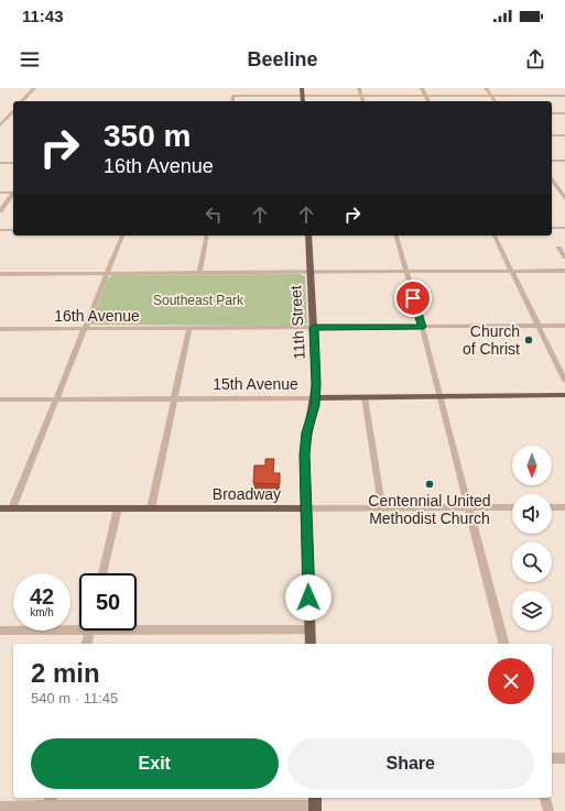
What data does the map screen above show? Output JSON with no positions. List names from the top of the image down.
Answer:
{
  "streets": {
    "main road": ["11th Street", "15th Avenue", "Broadway"],
    "street": ["16th Avenue"]
  },
  "crossings": [
    ["16th Avenue", "11th Street"],
    ["11th Street", "15th Avenue"],
    ["11th Street", "Broadway"]
  ],
  "parks": ["Southeast Park"],
  "places": ["Church of Christ", "Centennial United Methodist Church"],
  "north": "bottom",
  "page": {
    "status": "11:43",
    "header": "Beeline",
    "turn": ["350 m", "16th Avenue"],
    "speed": "42 km/h",
    "limit": "50",
    "heading": ["2 min", "540 m · 11:45"],
    "buttons": ["Exit", "Share"]
  }
}
